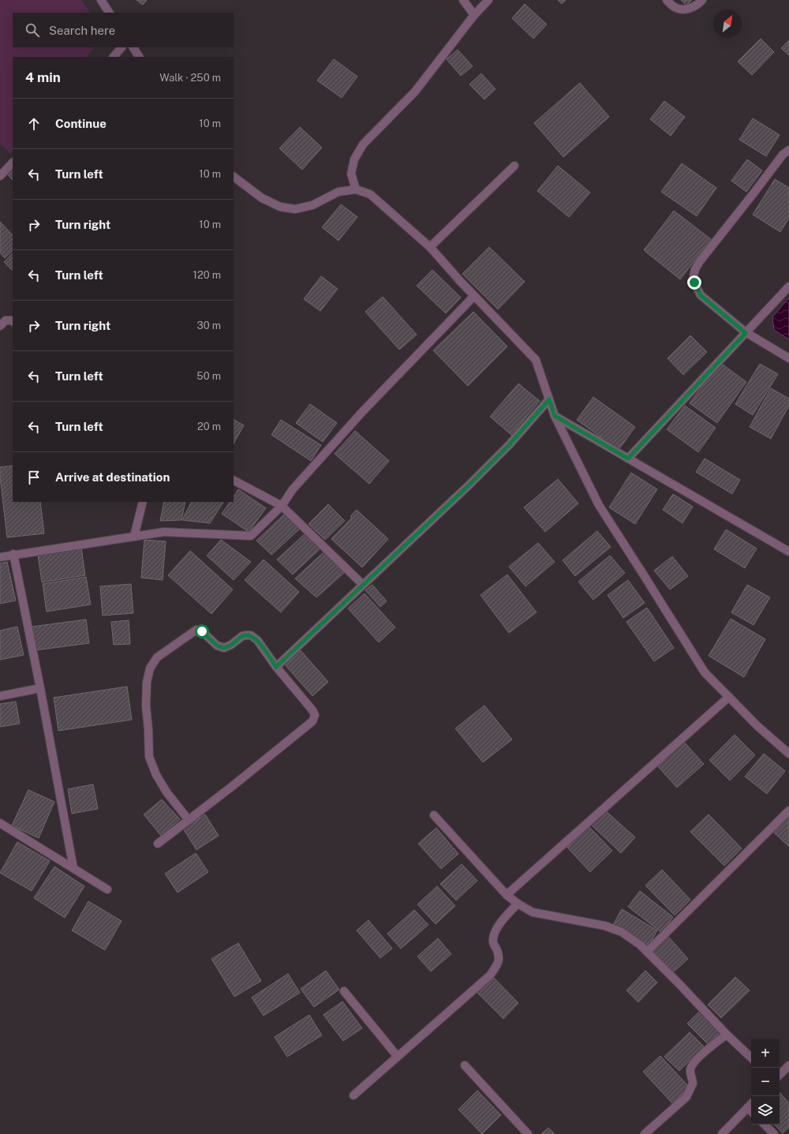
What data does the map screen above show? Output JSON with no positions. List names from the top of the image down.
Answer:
{
  "north": "top right",
  "page": {
    "search": "Search here",
    "heading": ["4 min", "Walk · 250 m"],
    "list": [
      ["Continue", "10 m"],
      ["Turn left", "10 m"],
      ["Turn right", "10 m"],
      ["Turn left", "120 m"],
      ["Turn right", "30 m"],
      ["Turn left", "50 m"],
      ["Turn left", "20 m"],
      "Arrive at destination"
    ],
    "map_buttons": ["+", "−"]
  }
}
